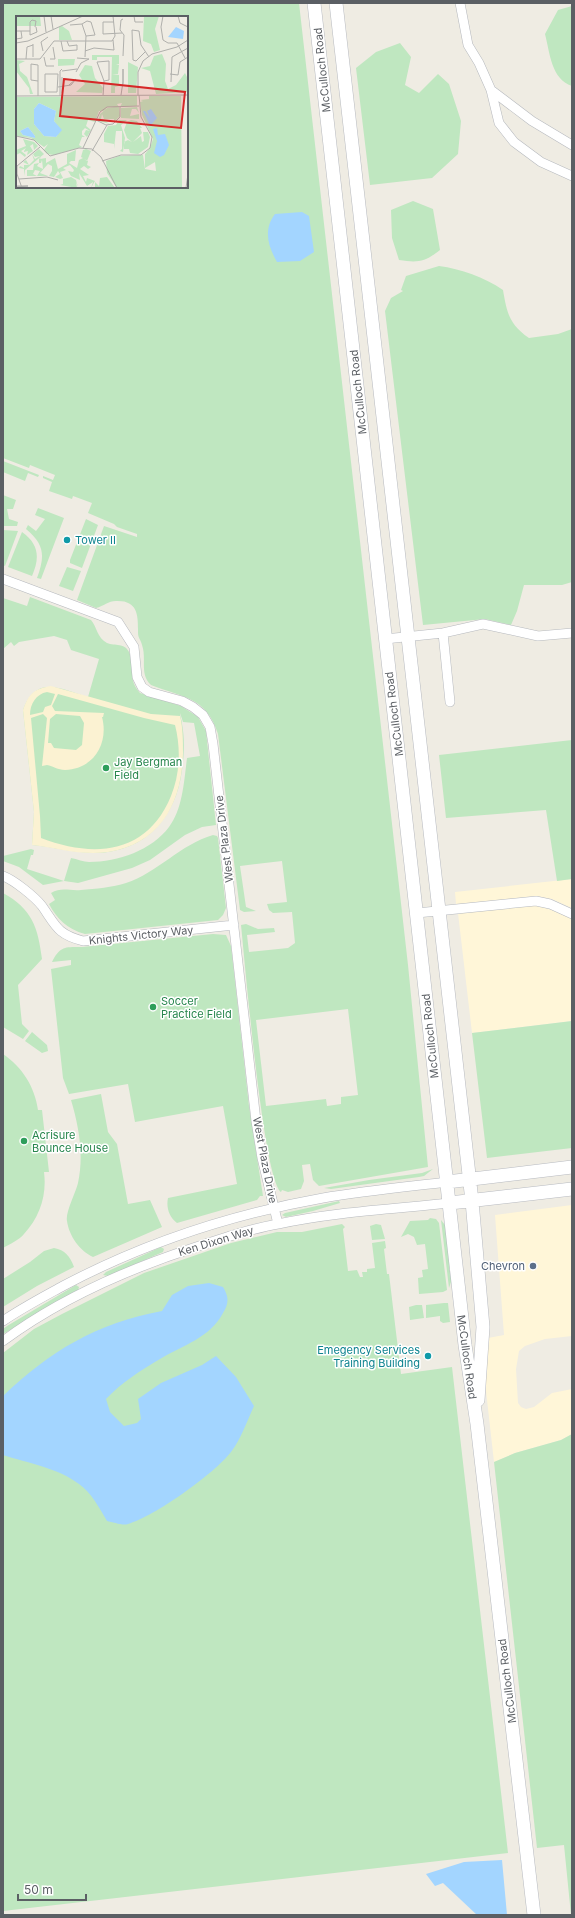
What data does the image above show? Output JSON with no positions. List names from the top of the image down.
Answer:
{
  "streets": {
    "main road": ["McCulloch Road"],
    "street": ["West Plaza Drive", "Knights Victory Way", "Ken Dixon Way"]
  },
  "crossings": [
    ["McCulloch Road", "Ken Dixon Way"],
    ["West Plaza Drive", "Knights Victory Way"],
    ["West Plaza Drive", "Ken Dixon Way"]
  ],
  "places": [
    "Tower II",
    "Jay Bergman Field",
    "Soccer Practice Field",
    "Acrisure Bounce House",
    "Chevron",
    "Emegency Services Training Building"
  ],
  "scale_bar": "50 m"
}
